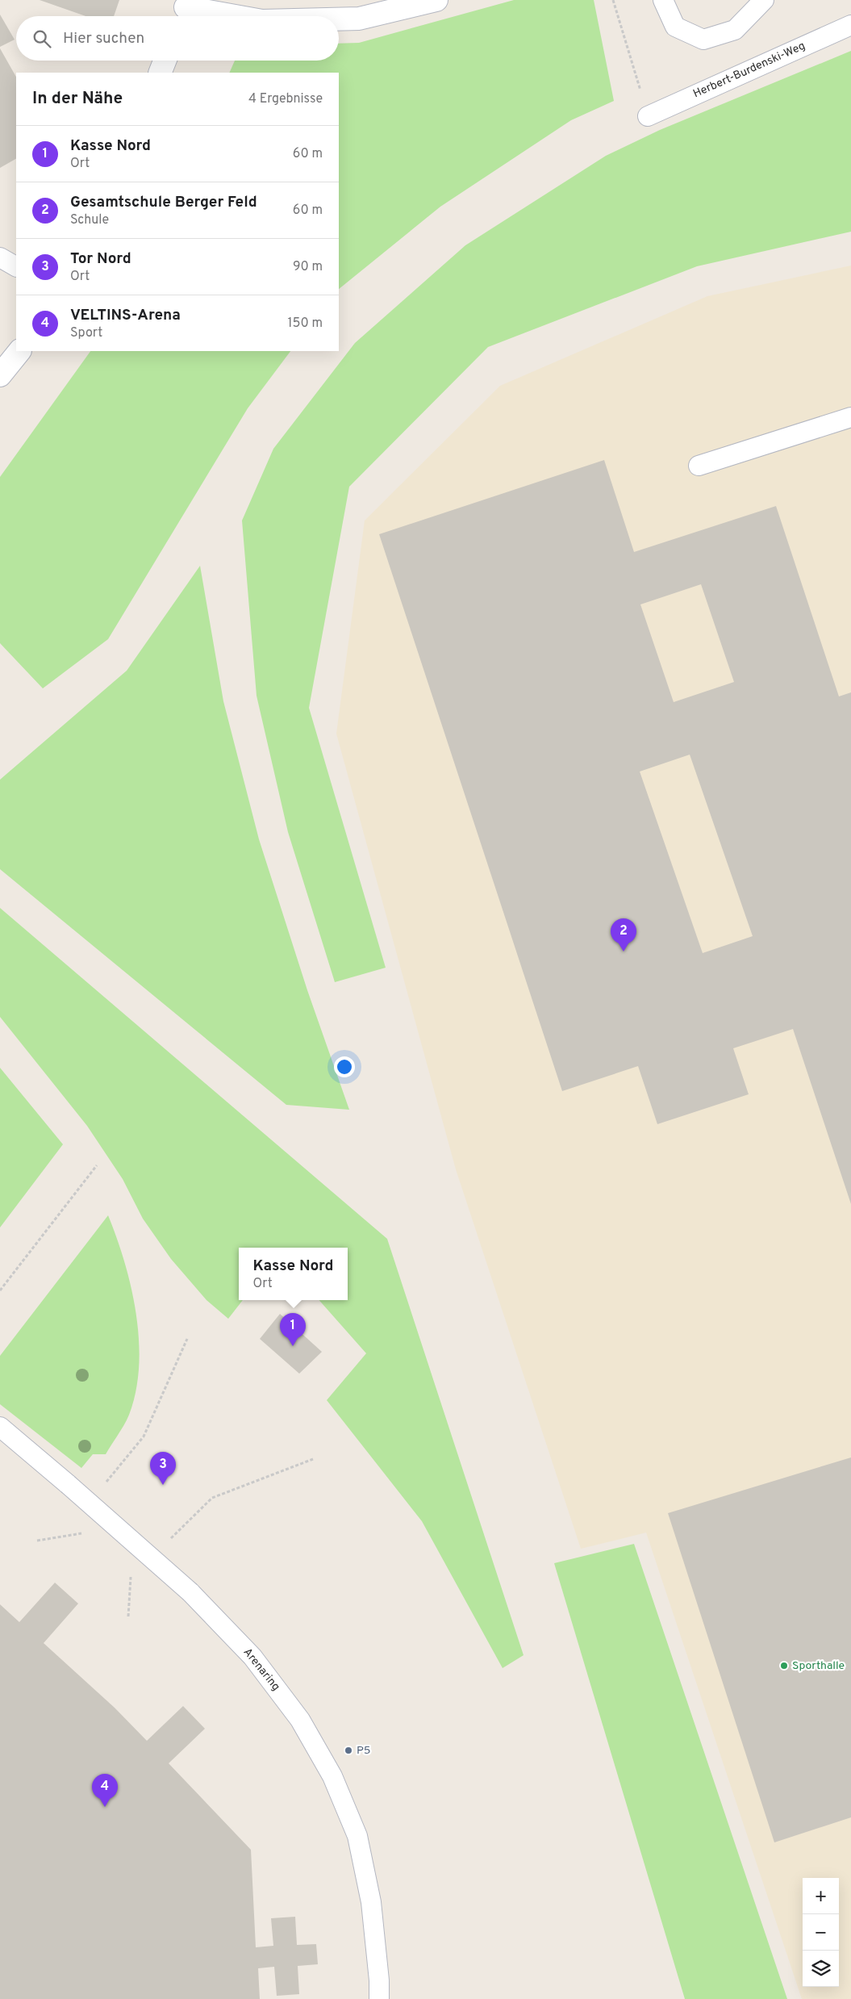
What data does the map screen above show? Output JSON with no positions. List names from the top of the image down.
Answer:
{
  "streets": {
    "lane": ["Herbert-Burdenski-Weg", "Arenaring"]
  },
  "places": ["Sporthalle", "P5"],
  "page": {
    "search": "Hier suchen",
    "heading": ["In der Nähe", "4 Ergebnisse"],
    "list": [
      {
        "mark": "1",
        "name": "Kasse Nord",
        "note": "Ort",
        "value": "60 m"
      },
      {
        "mark": "2",
        "name": "Gesamtschule Berger Feld",
        "note": "Schule",
        "value": "60 m"
      },
      {
        "mark": "3",
        "name": "Tor Nord",
        "note": "Ort",
        "value": "90 m"
      },
      {
        "mark": "4",
        "name": "VELTINS-Arena",
        "note": "Sport",
        "value": "150 m"
      }
    ],
    "pins": [
      "2",
      "1",
      "3",
      "4"
    ],
    "popup": ["Kasse Nord", "Ort"],
    "map_buttons": ["+", "−"]
  }
}
